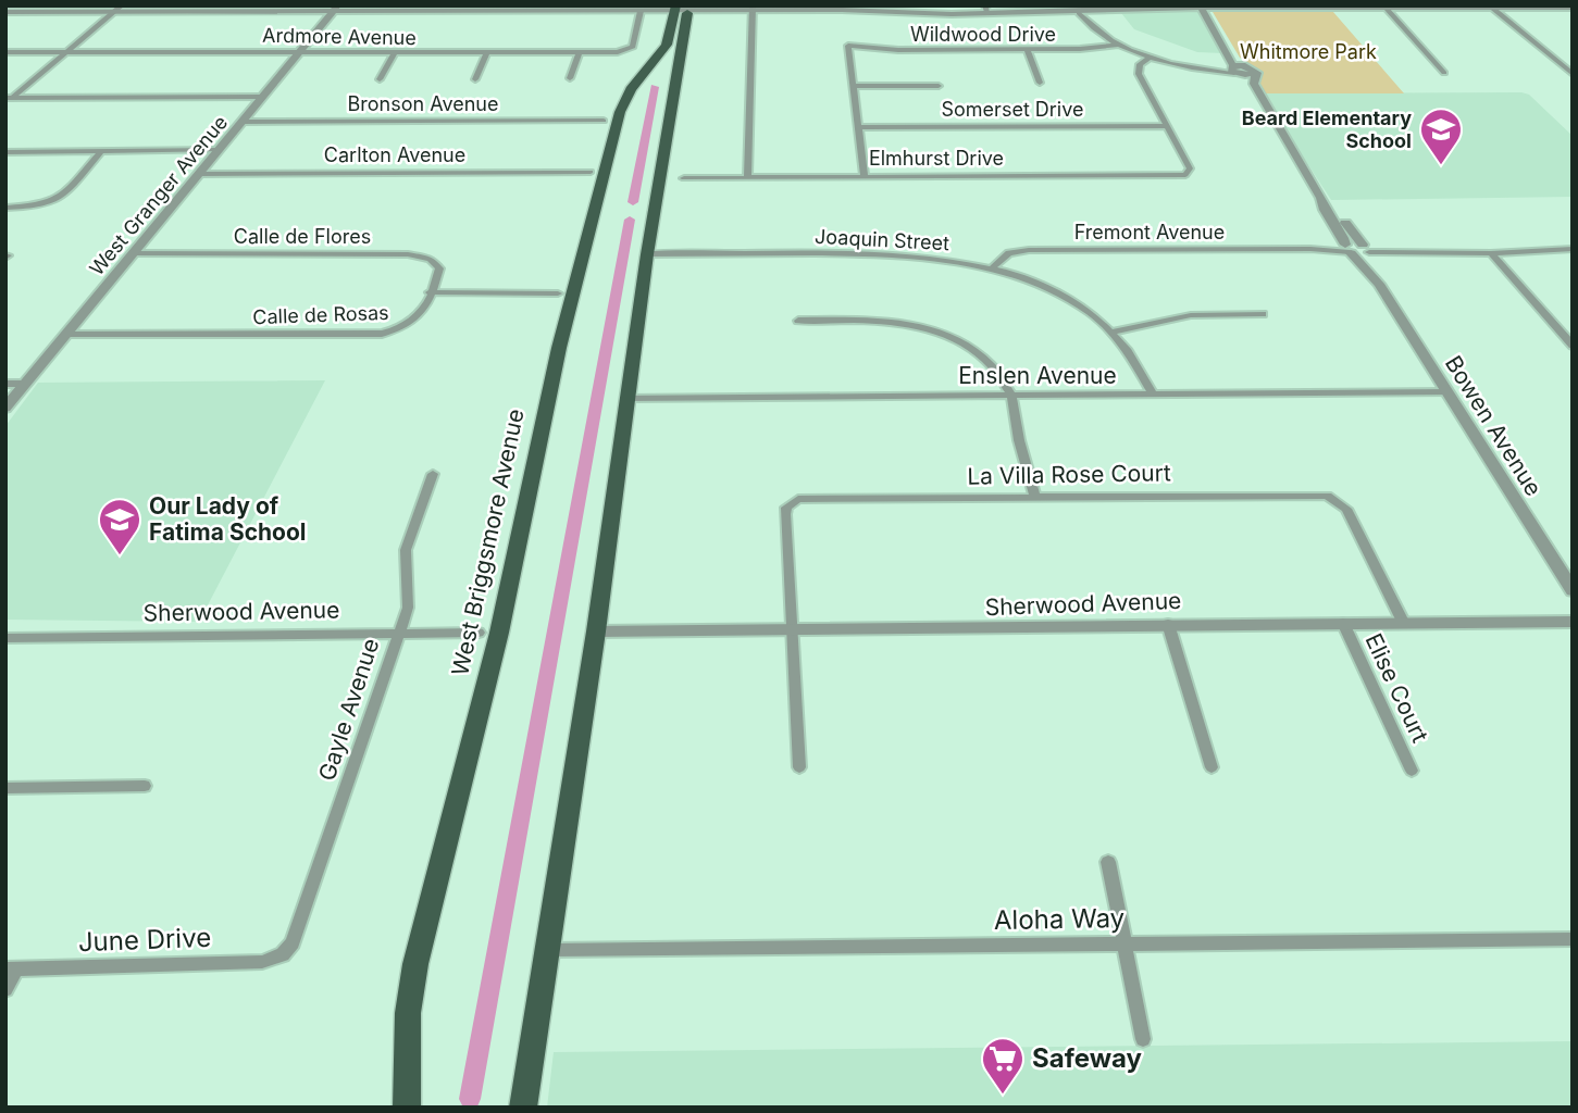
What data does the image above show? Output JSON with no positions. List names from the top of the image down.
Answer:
{
  "streets": {
    "main road": ["West Briggsmore Avenue"],
    "street": [
      "Wildwood Drive",
      "Ardmore Avenue",
      "Bronson Avenue",
      "Somerset Drive",
      "Carlton Avenue",
      "Elmhurst Drive",
      "West Granger Avenue",
      "Fremont Avenue",
      "Calle de Flores",
      "Joaquin Street",
      "Calle de Rosas",
      "Enslen Avenue",
      "Bowen Avenue",
      "La Villa Rose Court",
      "Sherwood Avenue",
      "Elise Court",
      "Gayle Avenue",
      "Aloha Way",
      "June Drive"
    ]
  },
  "crossings": [
    ["Ardmore Avenue", "West Granger Avenue"],
    ["Bronson Avenue", "West Granger Avenue"],
    ["Somerset Drive", "Elmhurst Drive"],
    ["Carlton Avenue", "West Granger Avenue"],
    ["West Granger Avenue", "Calle de Flores"],
    ["West Granger Avenue", "Calle de Rosas"],
    ["Fremont Avenue", "Joaquin Street"],
    ["Fremont Avenue", "Bowen Avenue"],
    ["Calle de Flores", "Calle de Rosas"],
    ["Joaquin Street", "Enslen Avenue"],
    ["Enslen Avenue", "Bowen Avenue"],
    ["La Villa Rose Court", "Sherwood Avenue"],
    ["Sherwood Avenue", "Elise Court"],
    ["Sherwood Avenue", "Gayle Avenue"],
    ["Gayle Avenue", "June Drive"]
  ],
  "parks": ["Whitmore Park"],
  "places": {
    "school or university": ["Beard Elementary School", "Our Lady of Fatima School"],
    "supermarket": ["Safeway"]
  }
}
